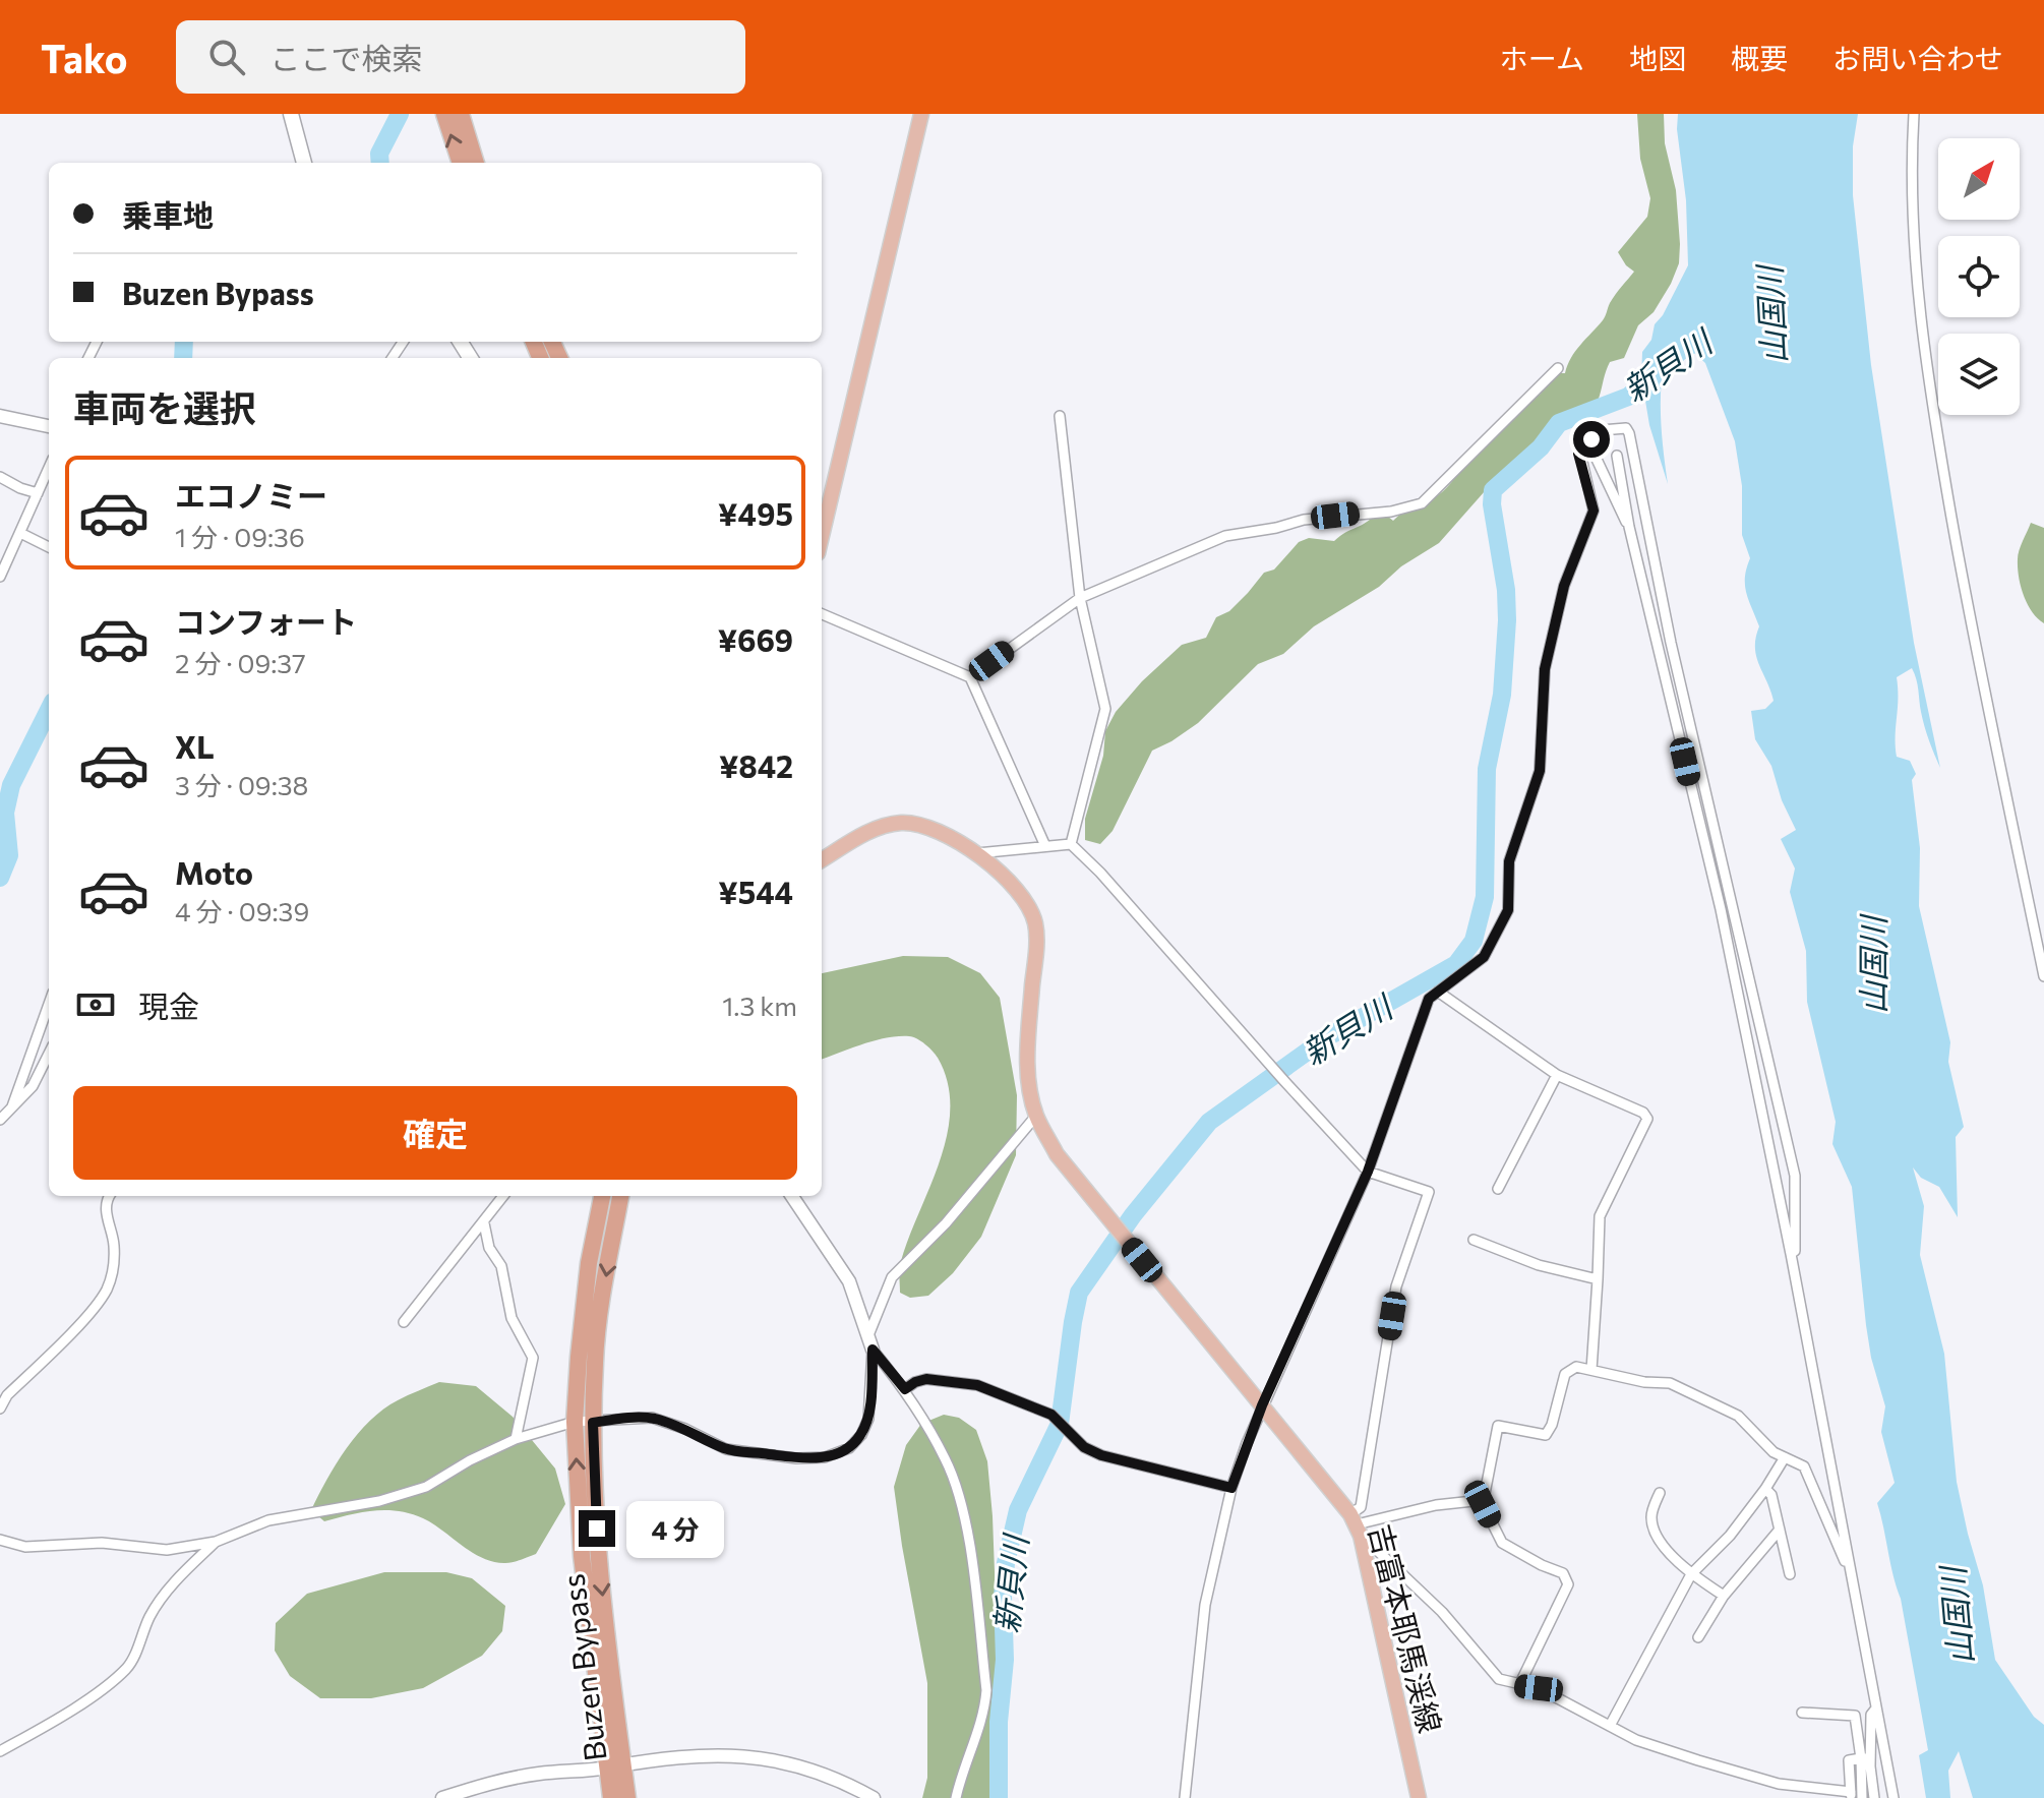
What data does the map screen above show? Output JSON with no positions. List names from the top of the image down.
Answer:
{
  "streets": {
    "highway": ["Buzen Bypass"],
    "main road": ["吉富本耶馬渓線"]
  },
  "water": ["山国川", "新貝川"],
  "north": "top right",
  "page": {
    "header": "Tako",
    "search": "ここで検索",
    "nav": [
      "ホーム",
      "地図",
      "概要",
      "お問い合わせ"
    ],
    "banner": ["乗車地", "Buzen Bypass"],
    "heading": "車両を選択",
    "list": [
      {
        "name": "エコノミー",
        "note": "1 分 · 09:36",
        "value": "¥495"
      },
      {
        "name": "コンフォート",
        "note": "2 分 · 09:37",
        "value": "¥669"
      },
      {
        "name": "XL",
        "note": "3 分 · 09:38",
        "value": "¥842"
      },
      {
        "name": "Moto",
        "note": "4 分 · 09:39",
        "value": "¥544"
      }
    ],
    "pay": ["現金", "1.3 km"],
    "buttons": "確定",
    "bubble": "4 分"
  }
}
